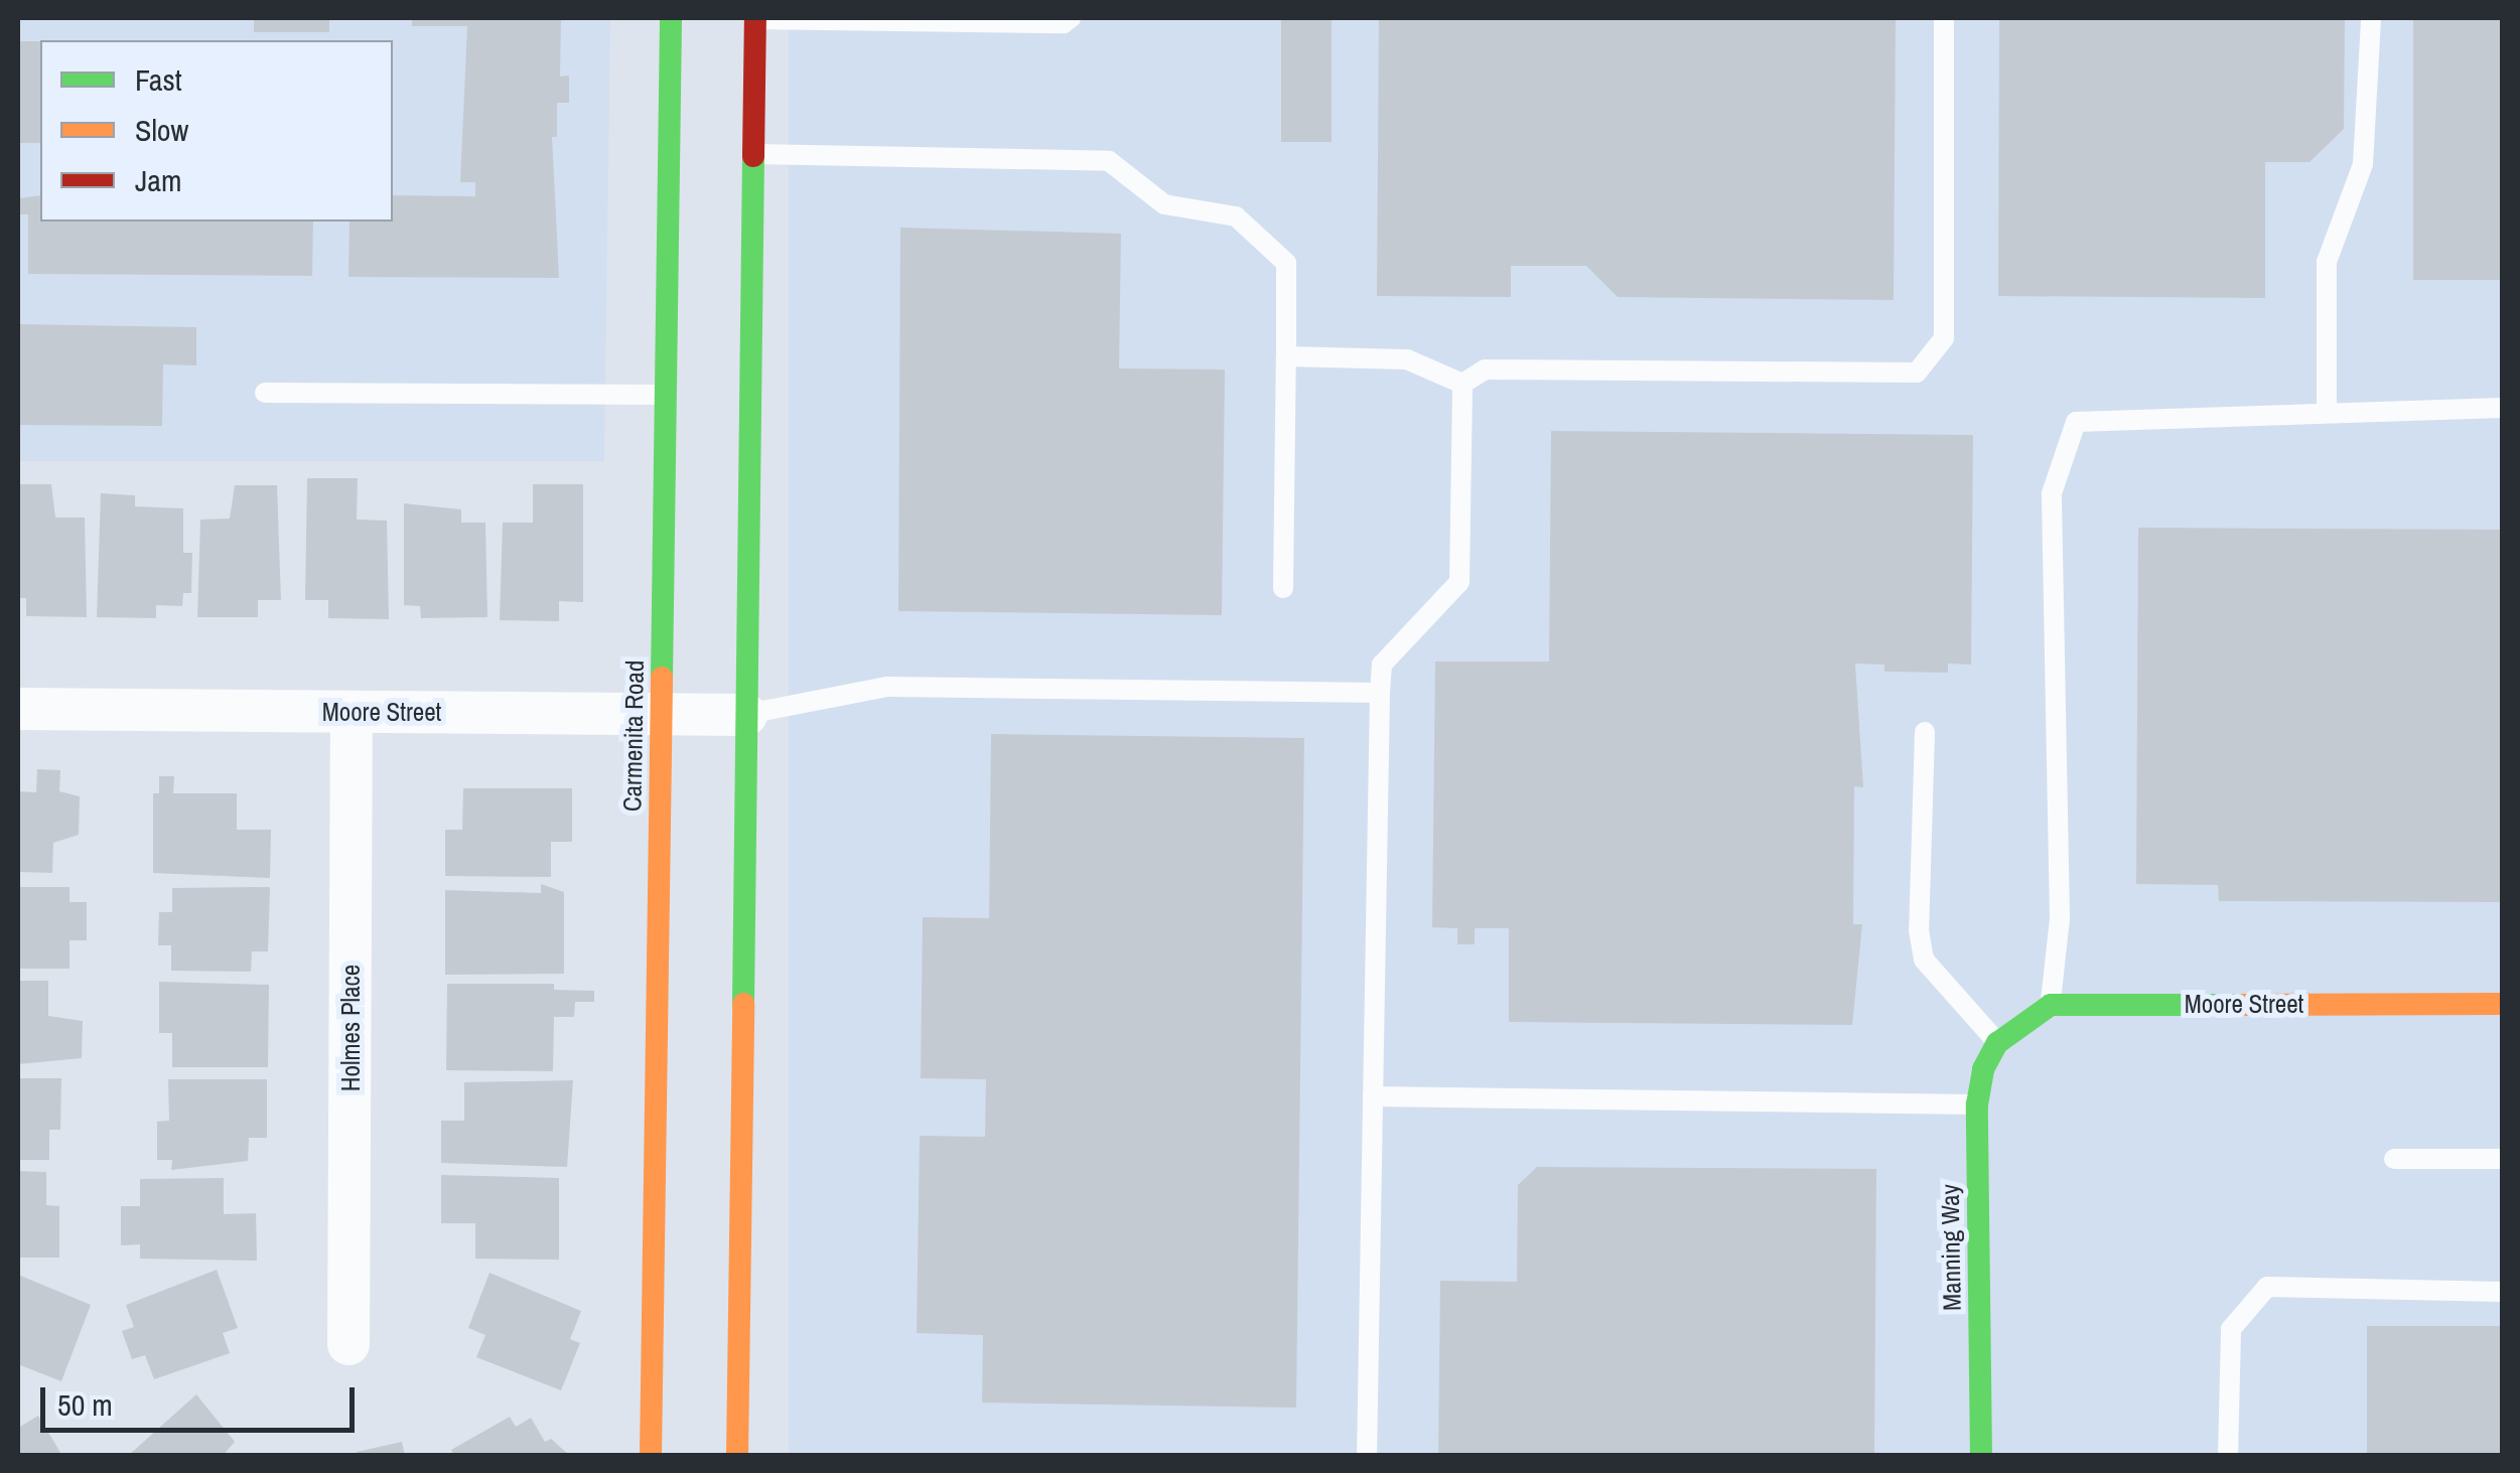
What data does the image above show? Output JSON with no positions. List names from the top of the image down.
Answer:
{
  "streets": {
    "main road": ["Moore Street", "Carmenita Road", "Manning Way"],
    "street": ["Holmes Place"]
  },
  "crossings": [
    ["Moore Street", "Carmenita Road"],
    ["Moore Street", "Holmes Place"]
  ],
  "legend": ["Fast", "Slow", "Jam"],
  "scale_bar": "50 m"
}
